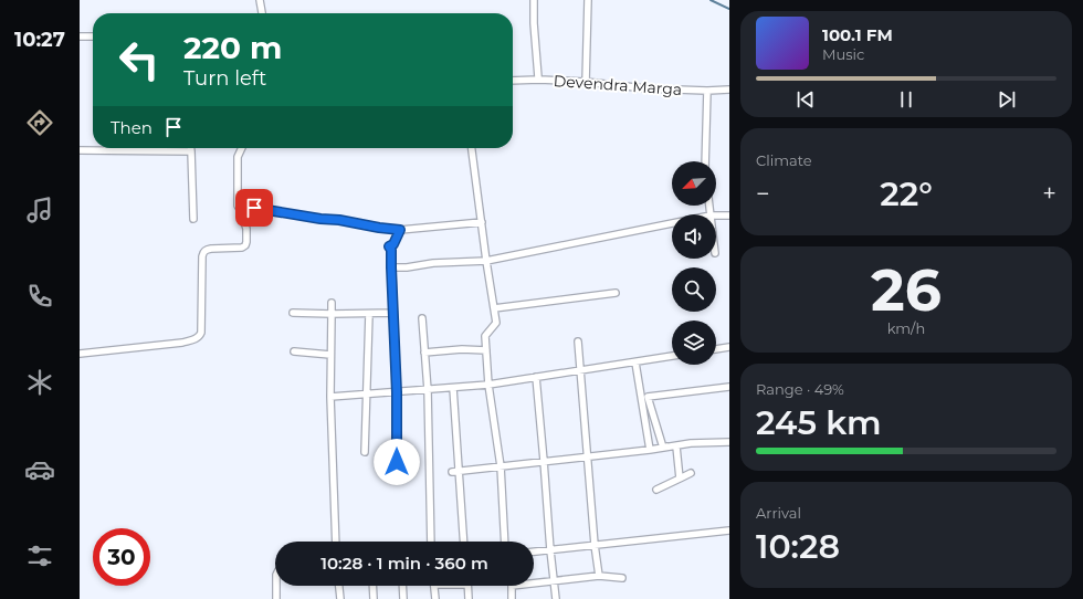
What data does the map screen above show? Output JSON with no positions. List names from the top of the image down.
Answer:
{
  "streets": {
    "street": ["Devendra Marga"]
  },
  "north": "bottom left",
  "page": {
    "tabs": "10:27",
    "turn": ["220 m", "Turn left"],
    "song": ["100.1 FM", "Music"],
    "then": "Then",
    "tile": [
      "Climate",
      ["26", "km/h"],
      ["Range · 49%", "245 km"],
      ["Arrival", "10:28"]
    ],
    "heat": ["−", "22°", "+"],
    "limit": "30",
    "trip": "10:28 · 1 min · 360 m"
  }
}
